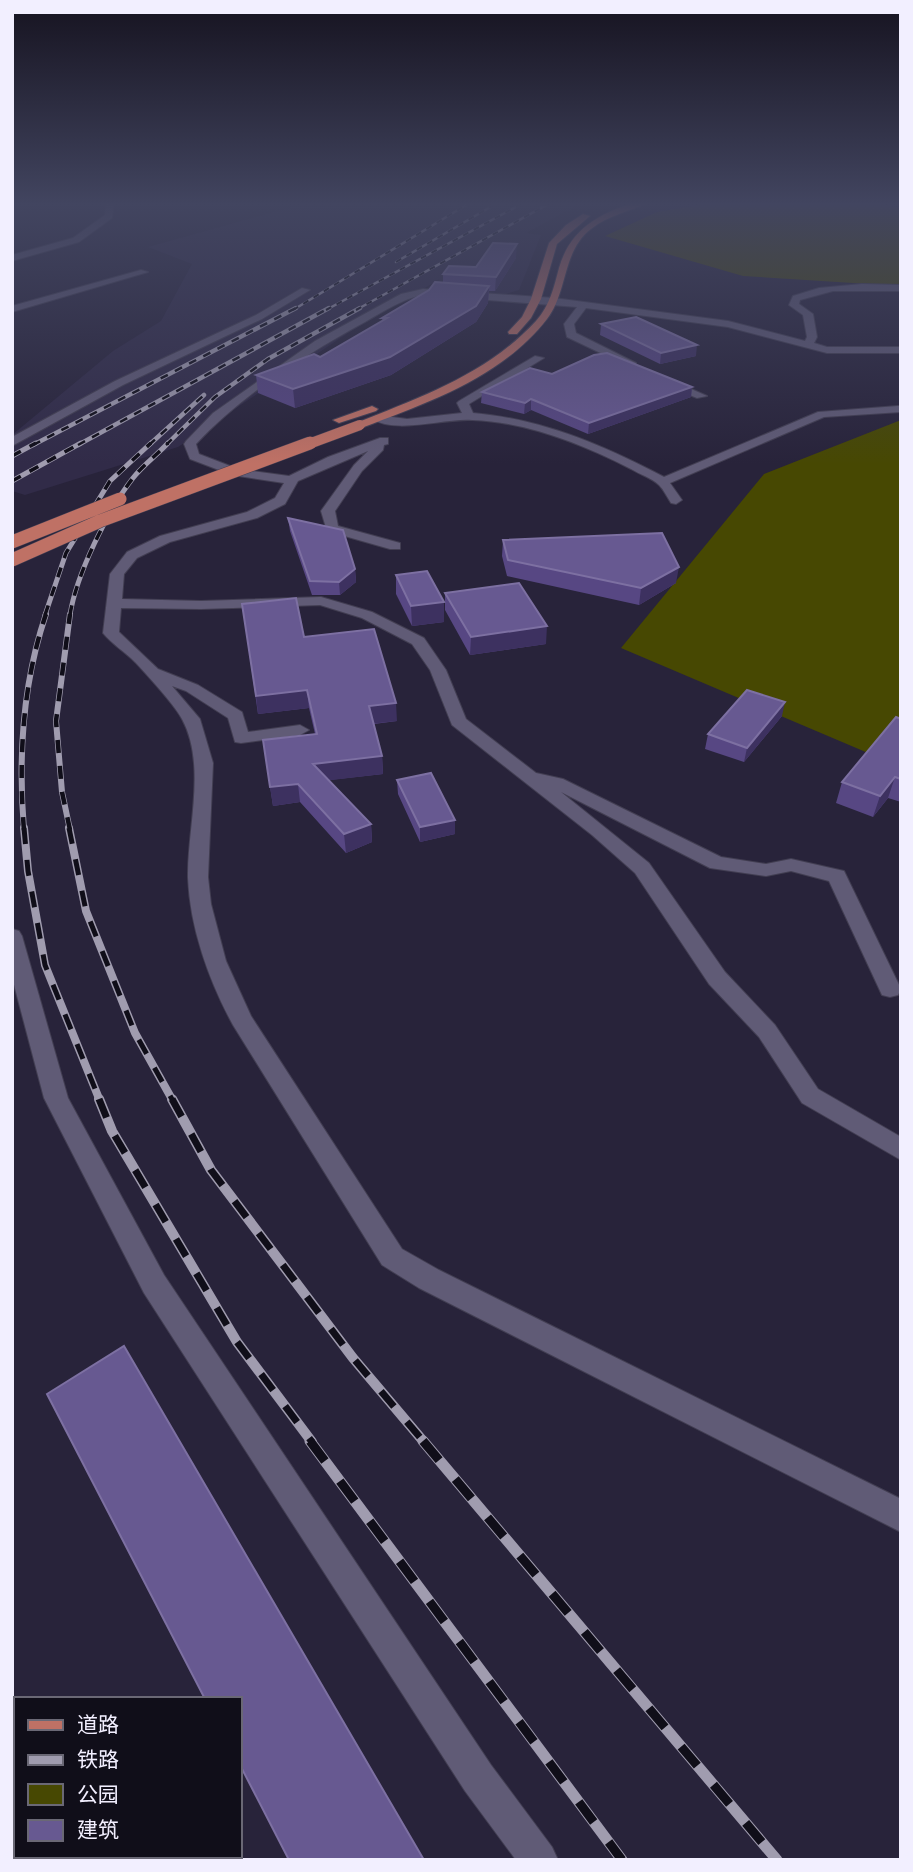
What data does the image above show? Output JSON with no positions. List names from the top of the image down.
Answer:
{
  "legend": [
    "道路",
    "铁路",
    "公园",
    "建筑"
  ]
}
